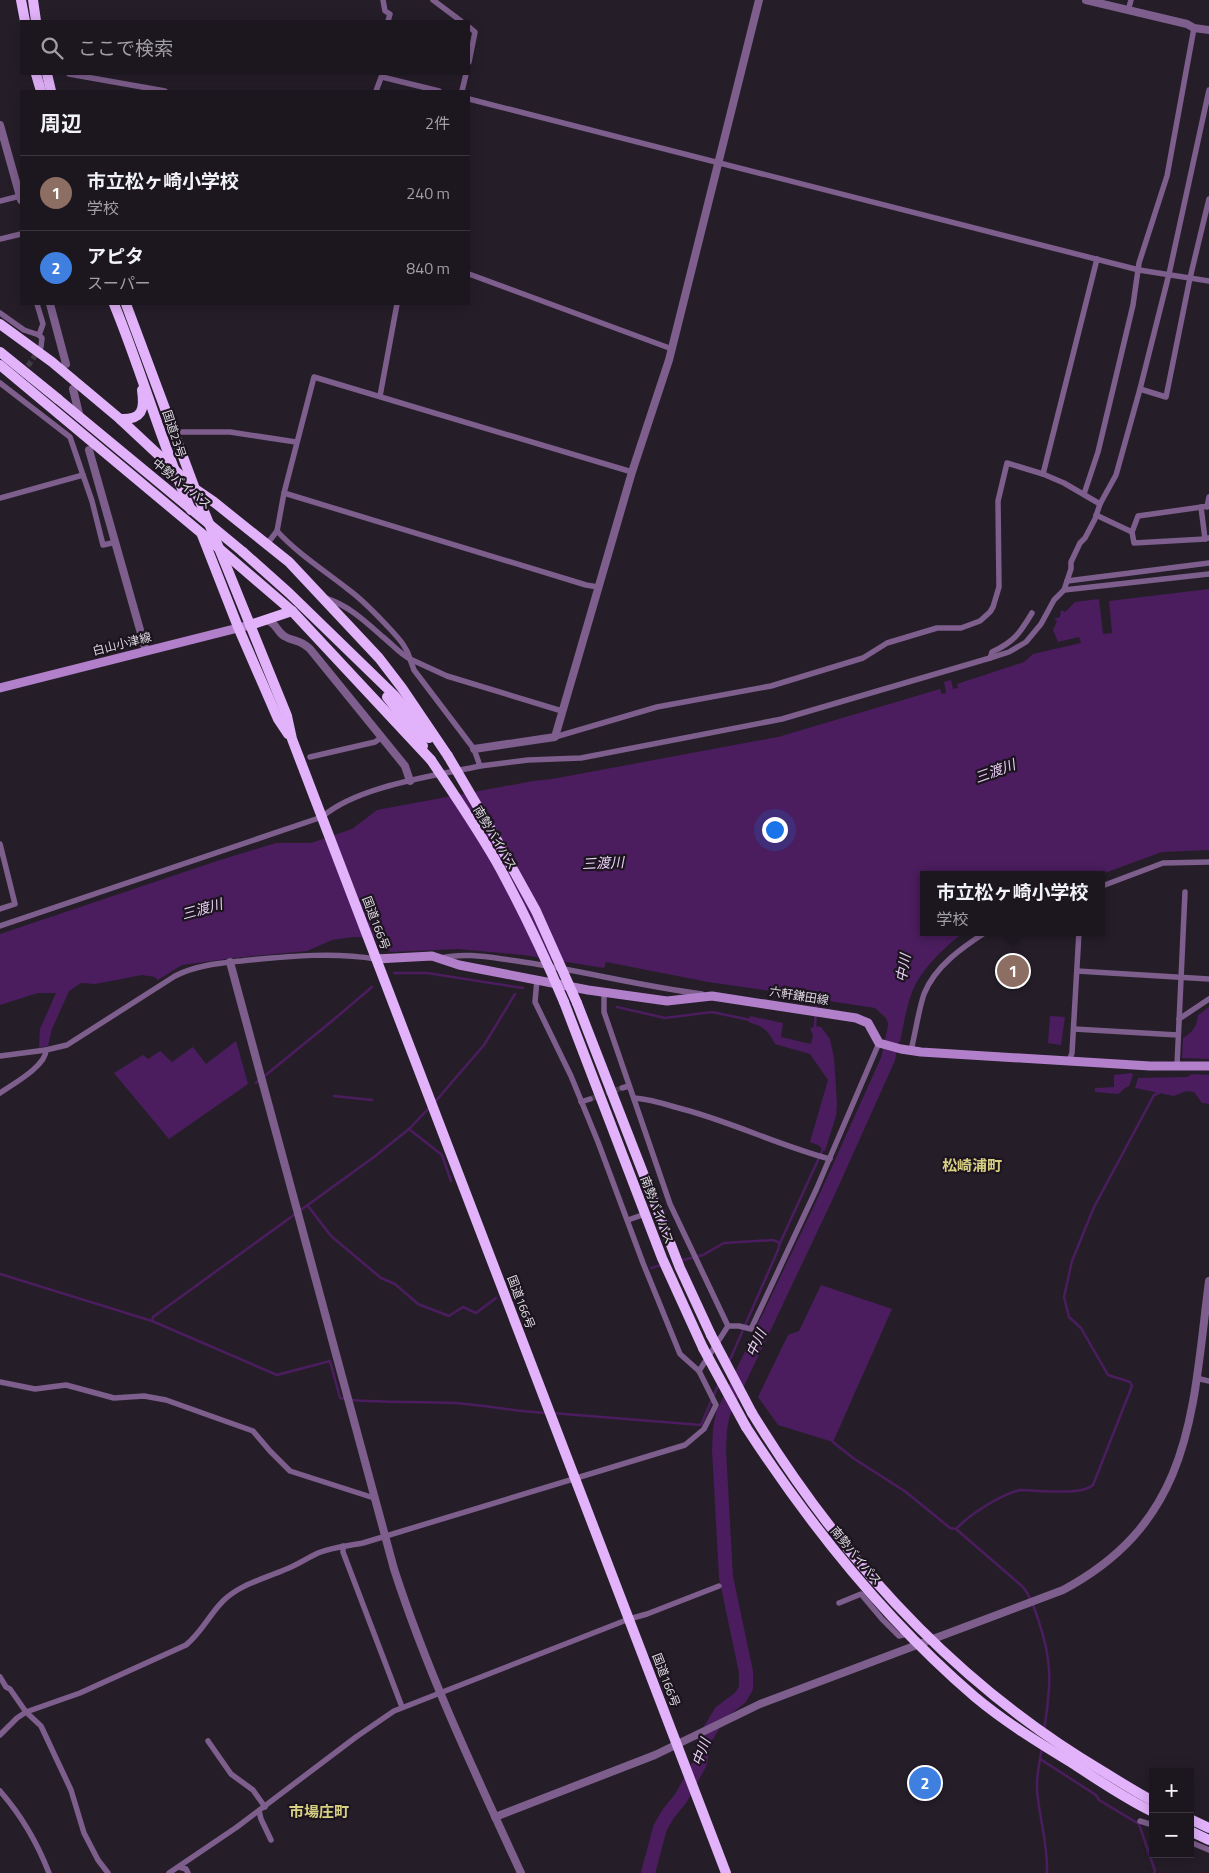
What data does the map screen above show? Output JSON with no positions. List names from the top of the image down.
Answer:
{
  "streets": {
    "highway": [
      "国道23号",
      "中勢バイパス",
      "南勢バイパス",
      "国道166号"
    ],
    "main road": ["白山小津線", "六軒鎌田線"]
  },
  "crossings": [
    ["国道23号", "白山小津線"],
    ["国道23号", "南勢バイパス"],
    ["国道23号", "国道166号"],
    ["中勢バイパス", "南勢バイパス"],
    ["白山小津線", "国道166号"],
    ["国道166号", "六軒鎌田線"]
  ],
  "districts": ["松崎浦町", "市場庄町"],
  "water": ["三渡川", "中川"],
  "page": {
    "search": "ここで検索",
    "heading": ["周辺", "2件"],
    "list": [
      {
        "mark": "1",
        "name": "市立松ヶ崎小学校",
        "note": "学校",
        "value": "240 m"
      },
      {
        "mark": "2",
        "name": "アピタ",
        "note": "スーパー",
        "value": "840 m"
      }
    ],
    "popup": ["市立松ヶ崎小学校", "学校"],
    "pins": ["1", "2"],
    "map_buttons": ["+", "−"]
  }
}
